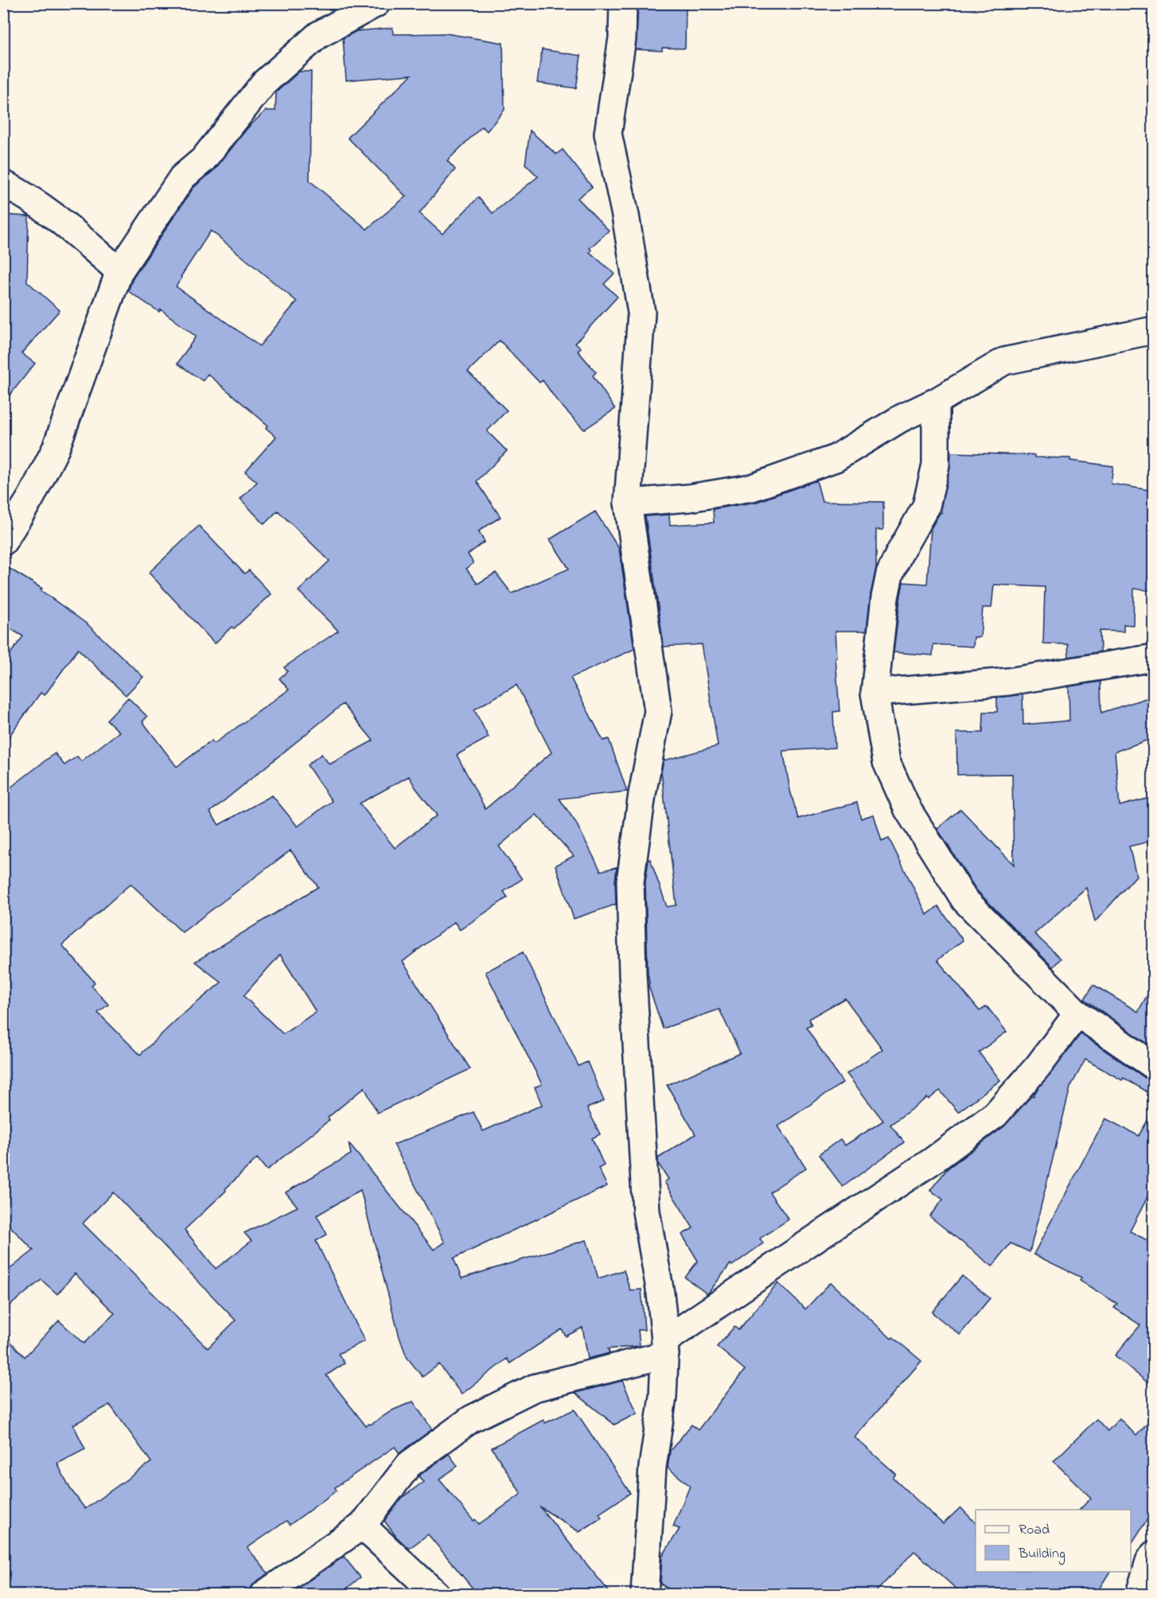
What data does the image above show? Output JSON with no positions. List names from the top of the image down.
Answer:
{
  "legend": ["Road", "Building"]
}
